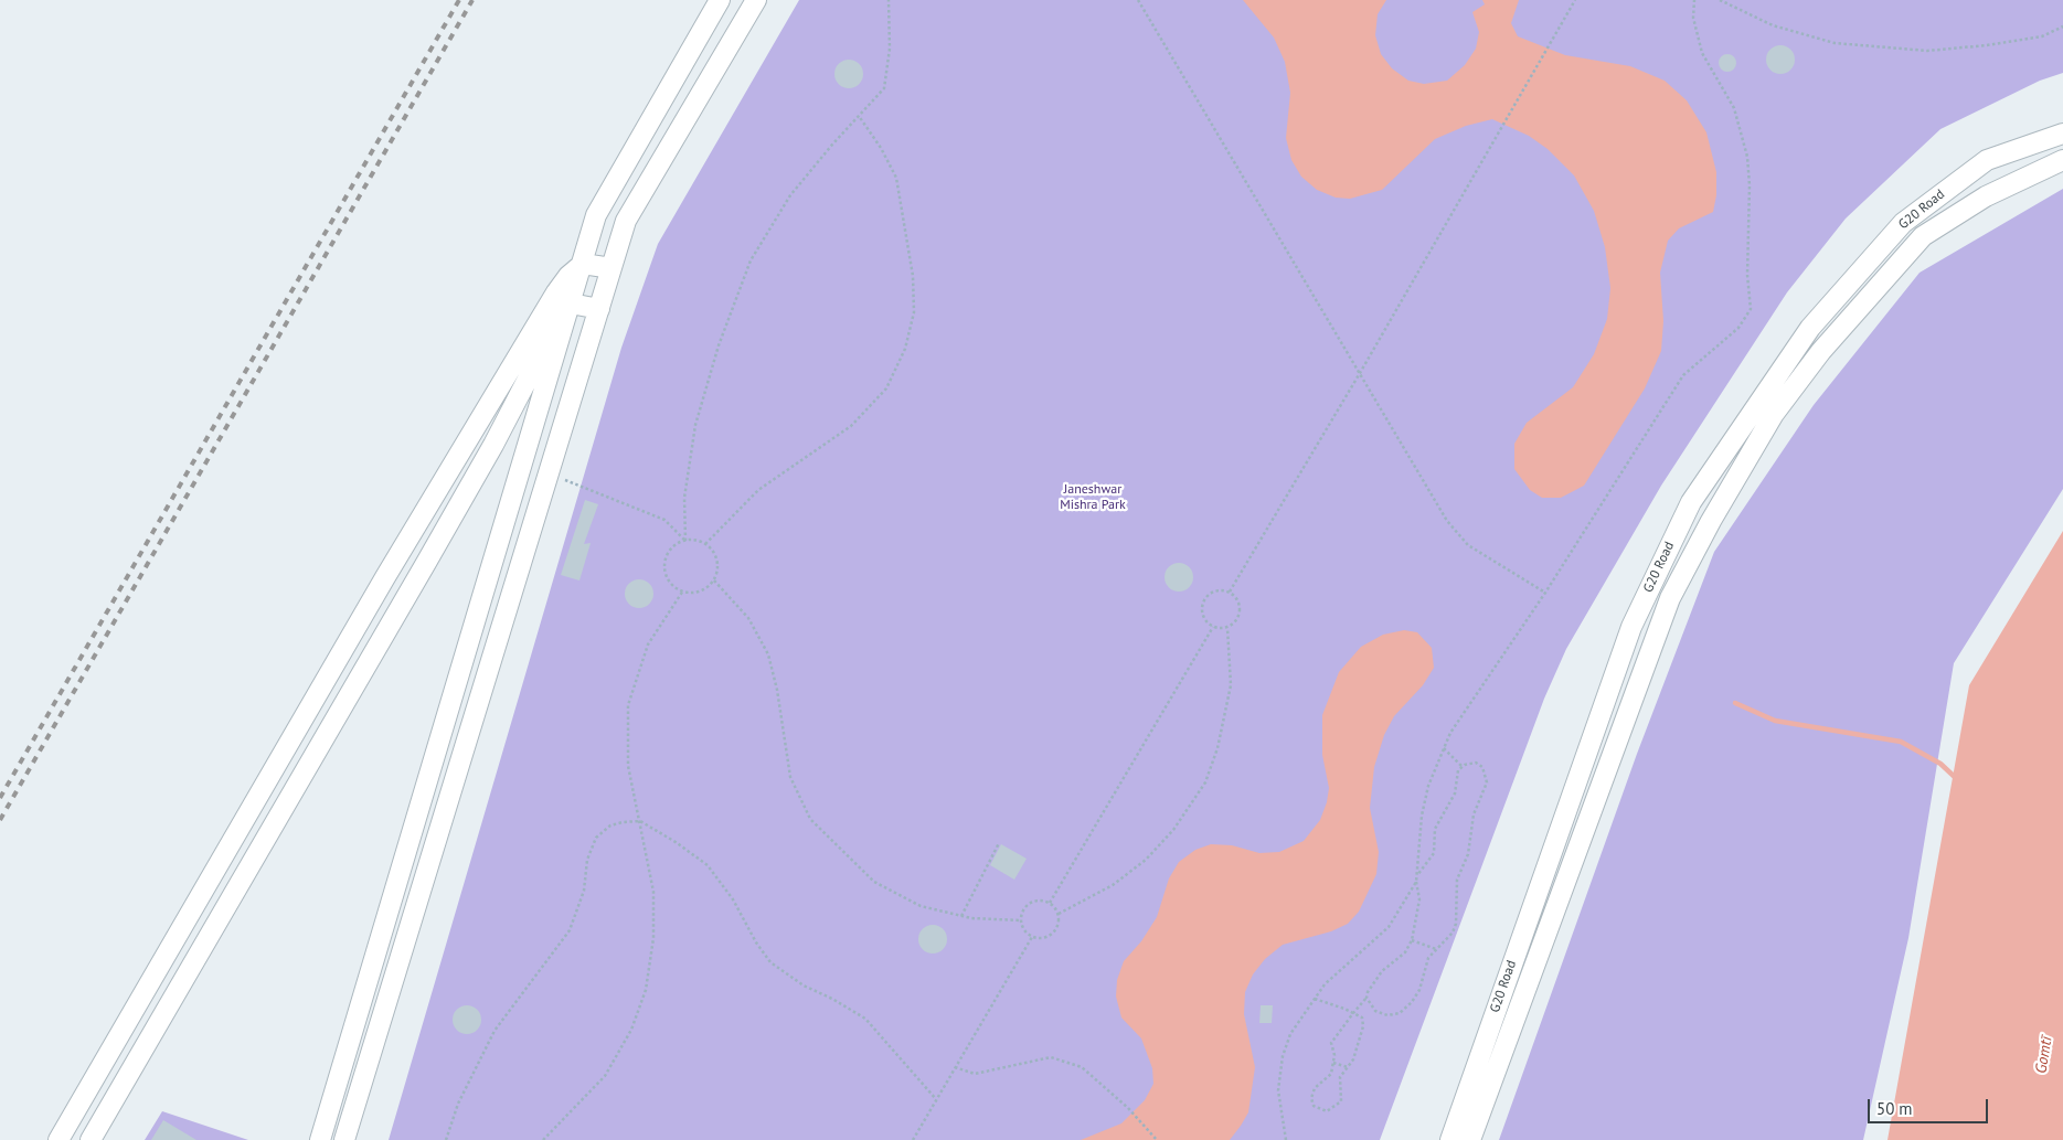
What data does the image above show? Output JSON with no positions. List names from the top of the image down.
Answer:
{
  "streets": {
    "street": ["G20 Road"]
  },
  "water": ["Gomtī"],
  "parks": ["Janeshwar Mishra Park"],
  "scale_bar": "50 m"
}
